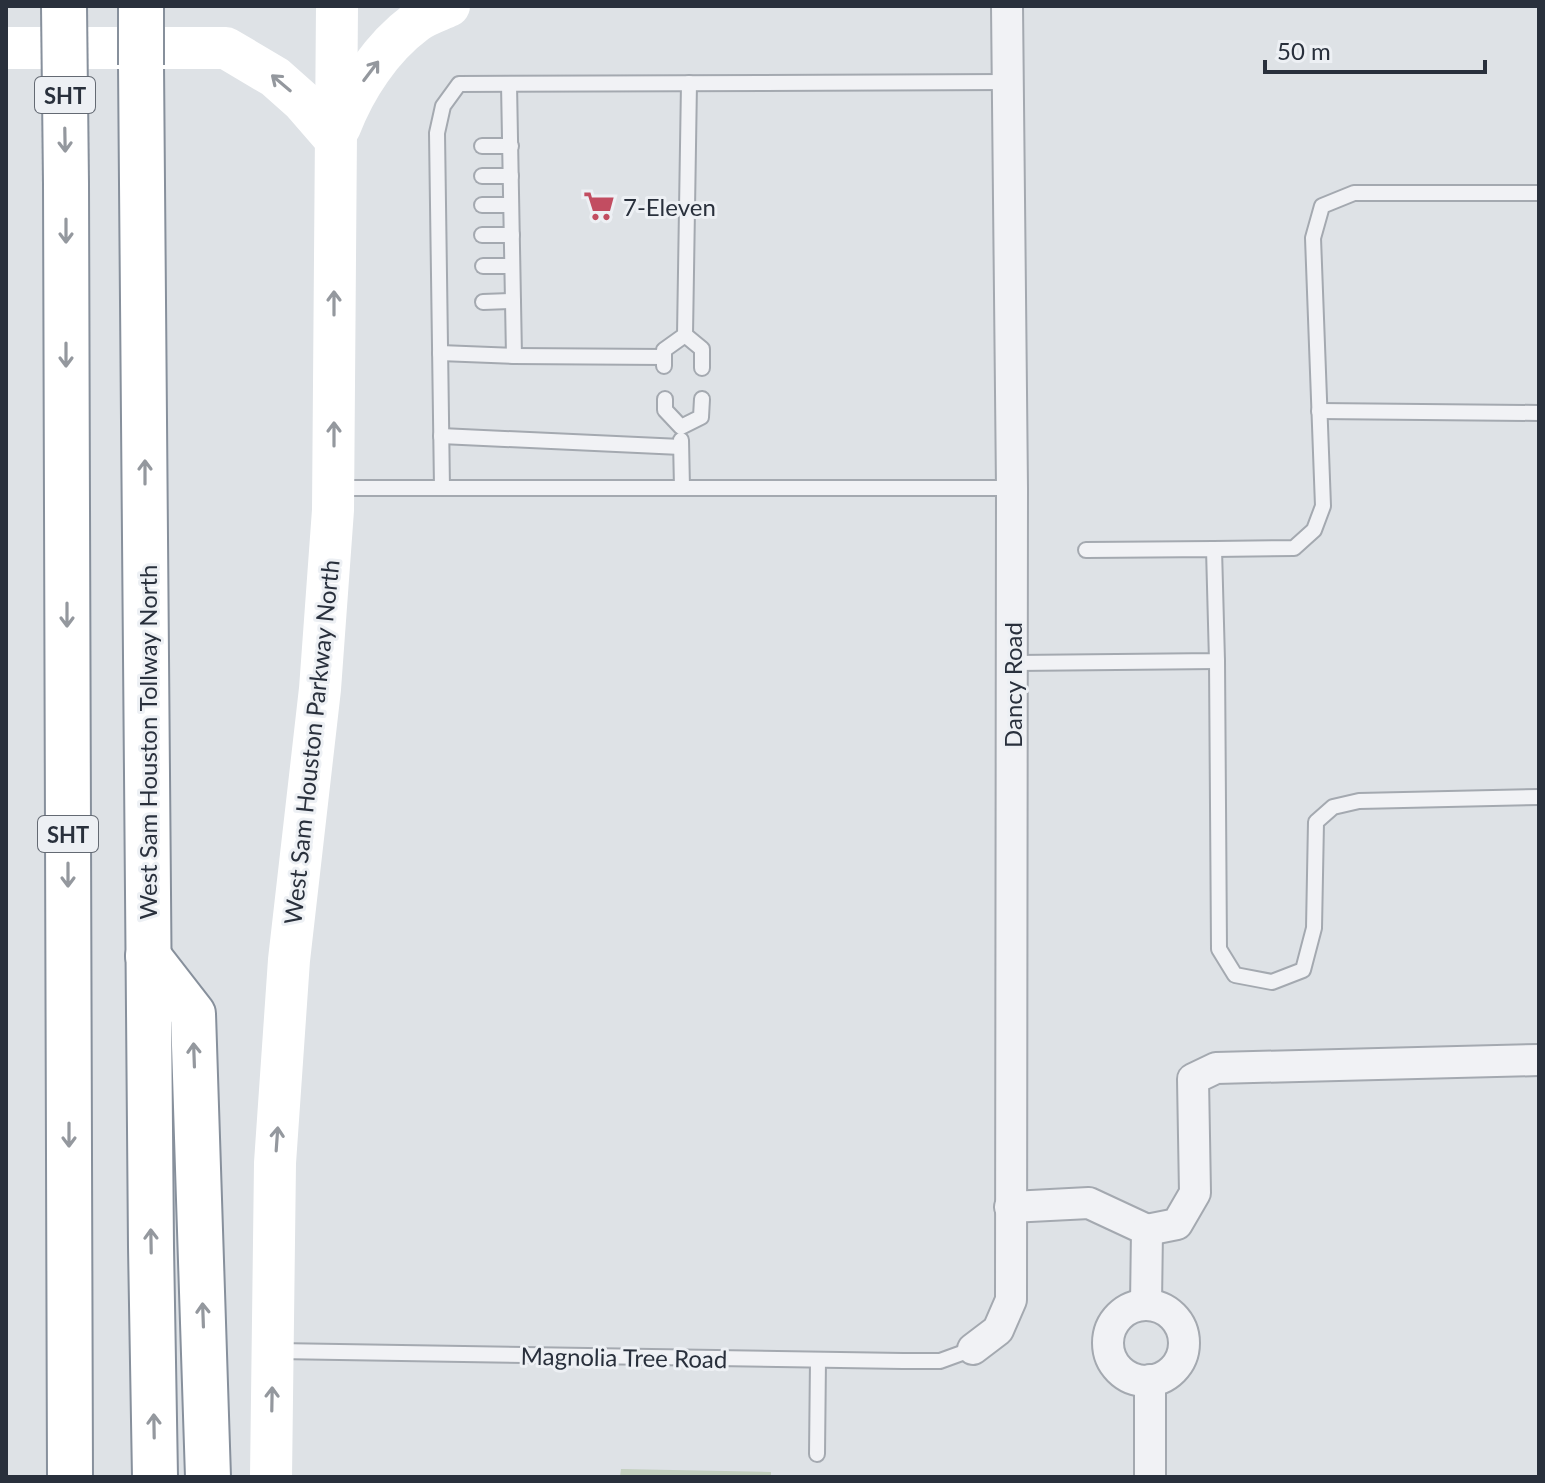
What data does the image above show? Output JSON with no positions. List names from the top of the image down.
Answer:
{
  "streets": {
    "highway": ["SHT", "West Sam Houston Tollway North"],
    "main road": ["West Sam Houston Parkway North"],
    "street": ["Dancy Road"],
    "lane": ["Magnolia Tree Road"]
  },
  "crossings": [
    ["Dancy Road", "Magnolia Tree Road"],
    ["West Sam Houston Parkway North", "Magnolia Tree Road"]
  ],
  "one_way": ["West Sam Houston Parkway North"],
  "places": {
    "supermarket": ["7-Eleven"]
  },
  "scale_bar": "50 m"
}
